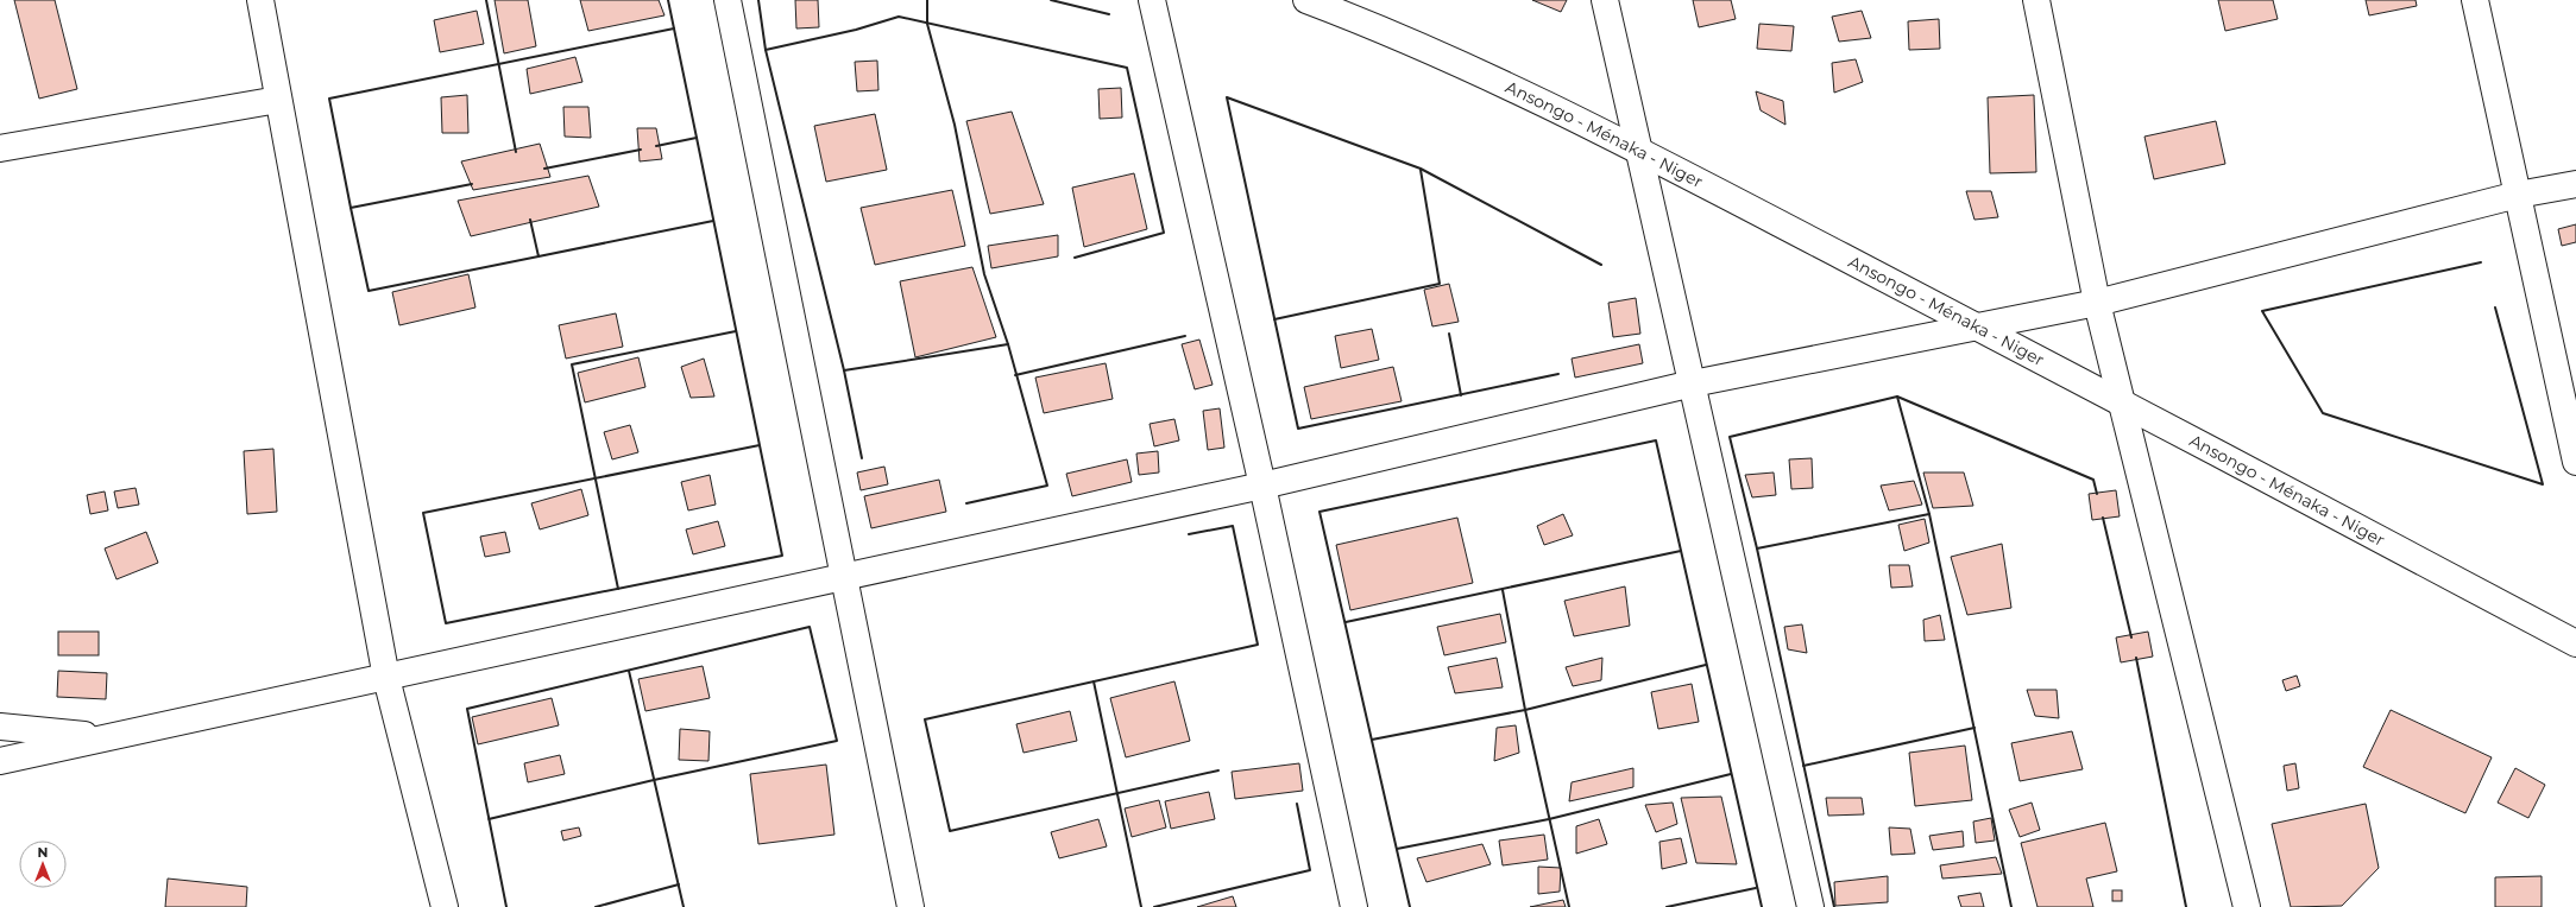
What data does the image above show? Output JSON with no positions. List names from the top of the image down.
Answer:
{
  "streets": {
    "street": ["Ansongo - Ménaka - Niger"]
  },
  "north": "top"
}
